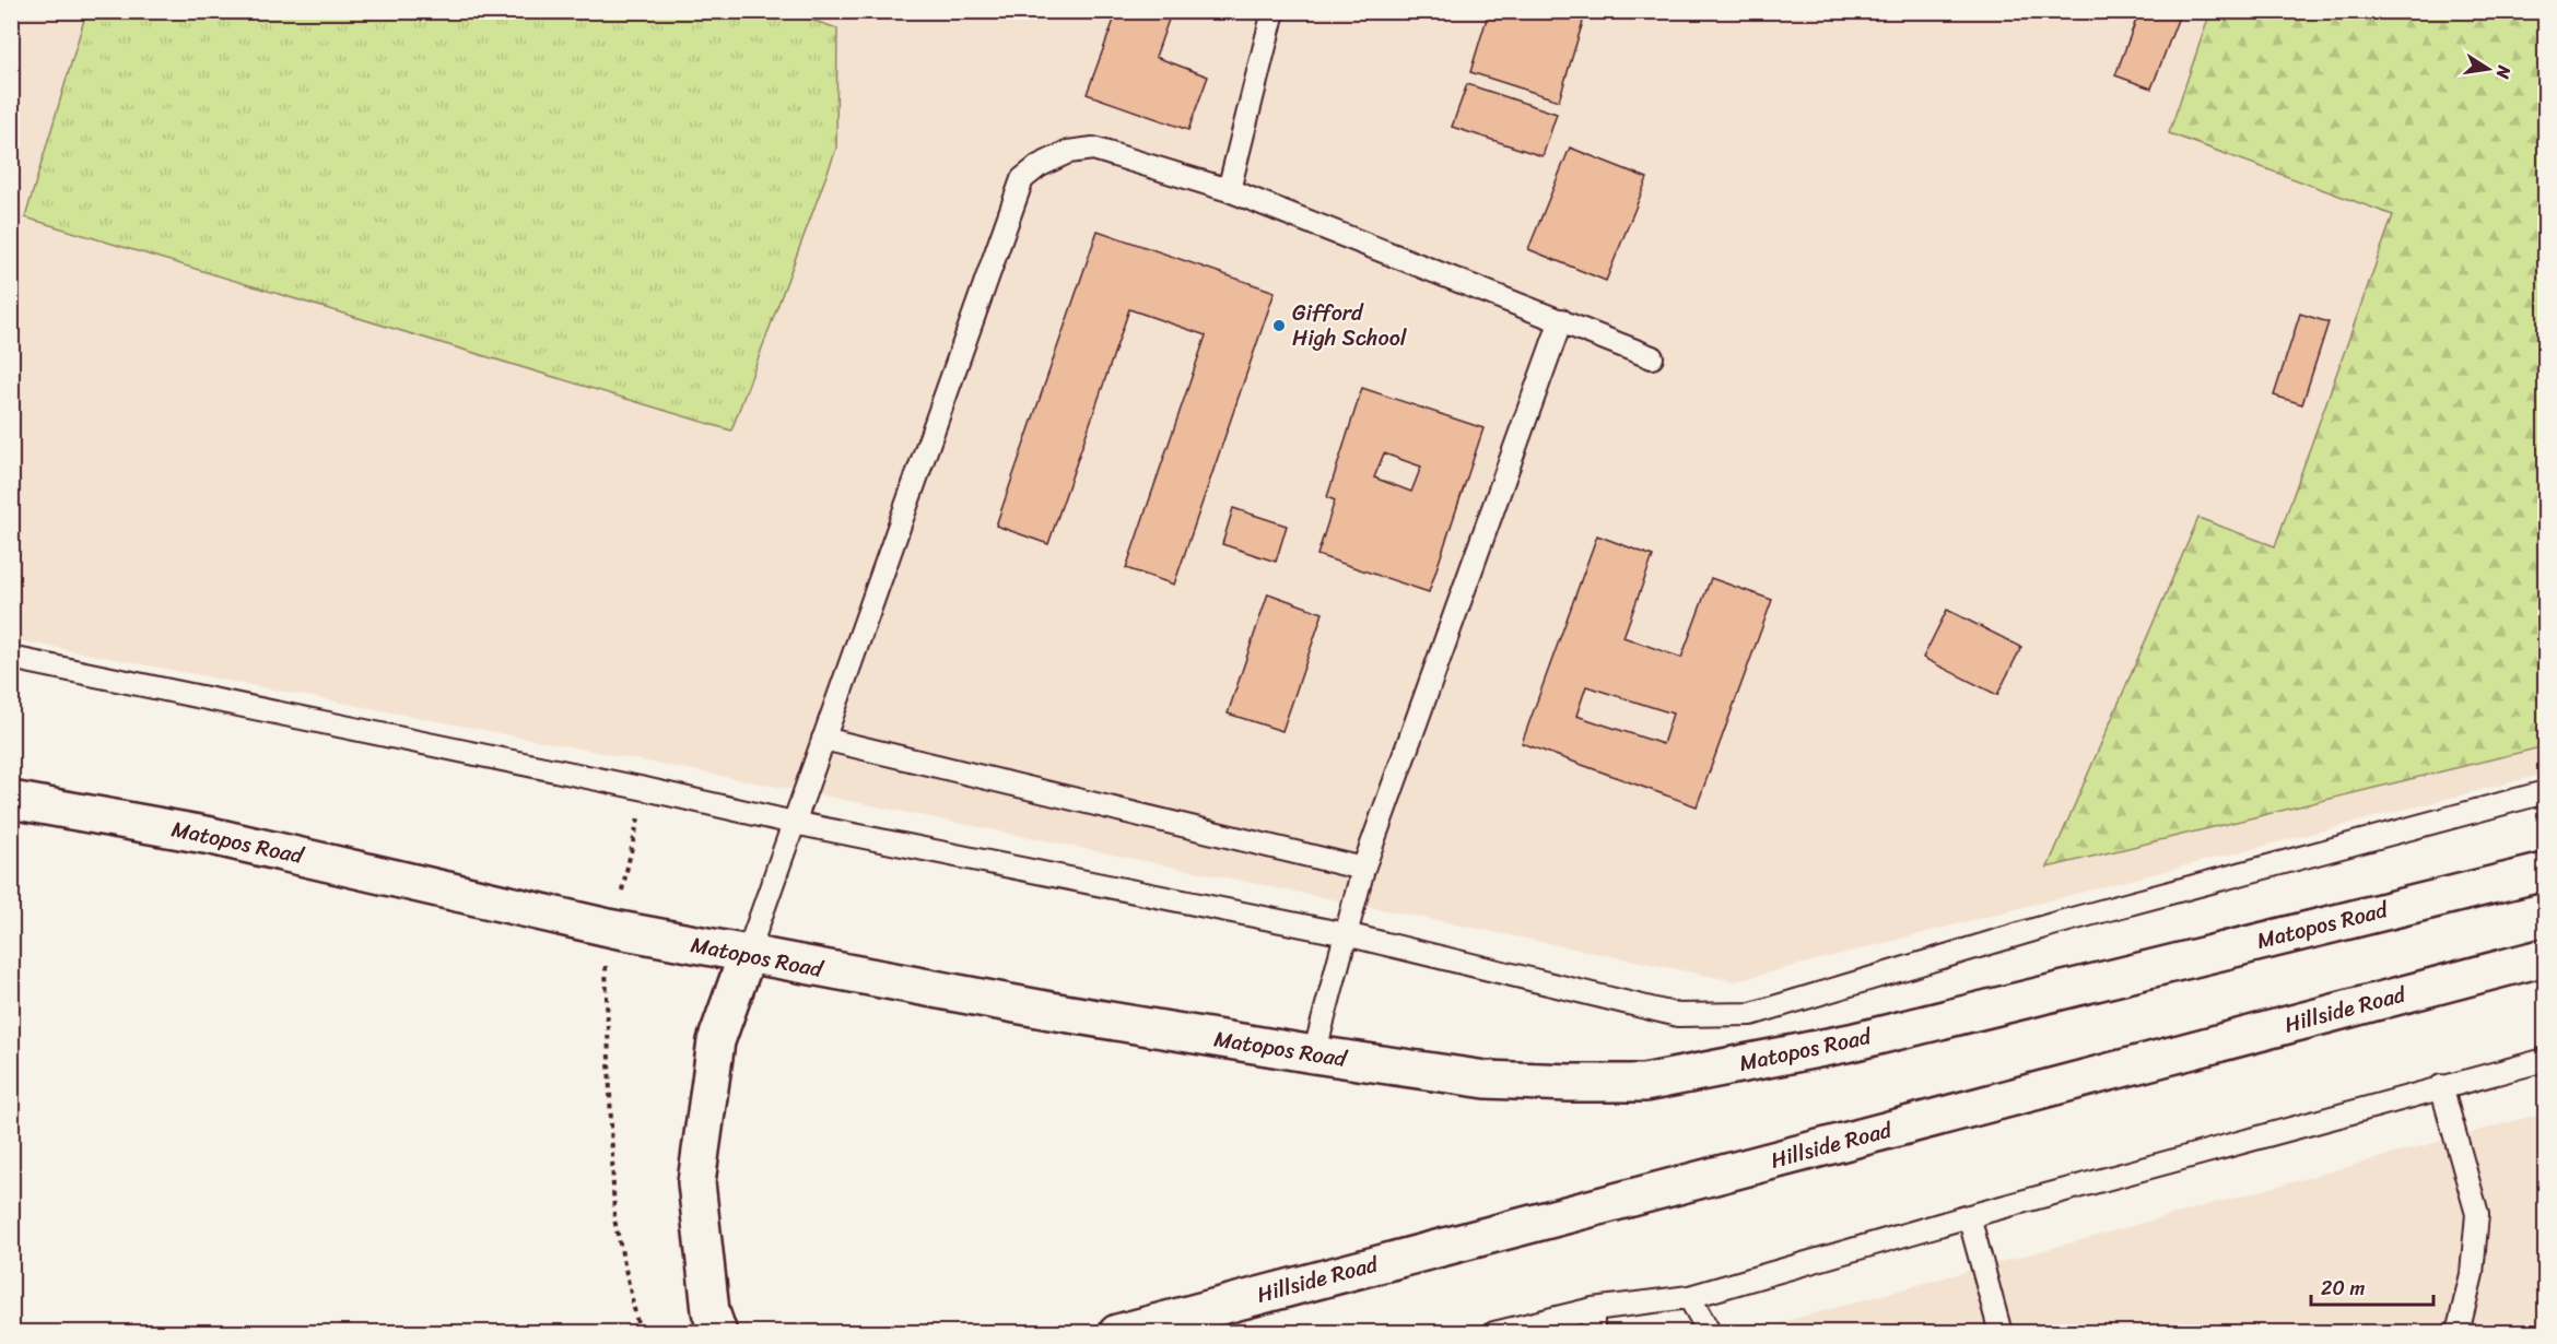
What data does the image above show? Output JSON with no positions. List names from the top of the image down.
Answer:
{
  "streets": {
    "main road": ["Matopos Road", "Hillside Road"]
  },
  "places": ["Gifford High School"],
  "scale_bar": "20 m",
  "north": "right"
}
